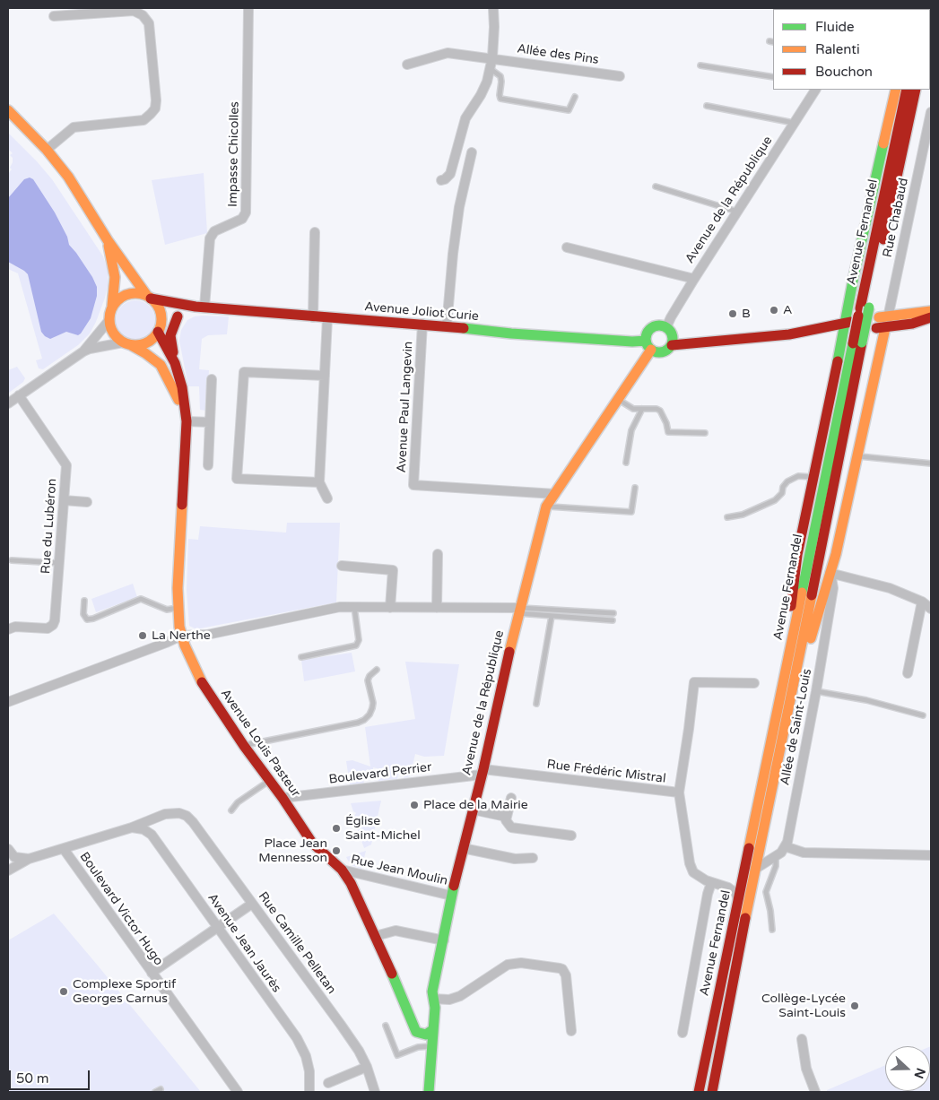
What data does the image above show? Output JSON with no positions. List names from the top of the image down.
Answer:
{
  "streets": {
    "street": [
      "Allée des Pins",
      "Impasse Chicolles",
      "Avenue de la République",
      "Rue Chabaud",
      "Avenue Fernandel",
      "Avenue Joliot Curie",
      "Avenue Paul Langevin",
      "Rue du Lubéron",
      "Allée de Saint-Louis",
      "Avenue Louis Pasteur",
      "Rue Frédéric Mistral",
      "Boulevard Perrier",
      "Rue Jean Moulin",
      "Boulevard Victor Hugo",
      "Avenue Jean Jaurès",
      "Rue Camille Pelletan"
    ]
  },
  "crossings": [
    ["Impasse Chicolles", "Avenue Joliot Curie"],
    ["Avenue de la République", "Avenue Joliot Curie"],
    ["Avenue de la République", "Avenue Paul Langevin"],
    ["Avenue de la République", "Avenue Louis Pasteur"],
    ["Avenue de la République", "Rue Frédéric Mistral"],
    ["Avenue de la République", "Boulevard Perrier"],
    ["Avenue de la République", "Rue Jean Moulin"],
    ["Avenue Fernandel", "Allée de Saint-Louis"],
    ["Avenue Fernandel", "Rue Frédéric Mistral"],
    ["Avenue Joliot Curie", "Avenue Paul Langevin"],
    ["Avenue Joliot Curie", "Avenue Louis Pasteur"],
    ["Avenue Louis Pasteur", "Boulevard Perrier"],
    ["Avenue Louis Pasteur", "Rue Jean Moulin"],
    ["Rue Frédéric Mistral", "Boulevard Perrier"],
    ["Avenue Jean Jaurès", "Rue Camille Pelletan"]
  ],
  "places": [
    "A",
    "B",
    "La Nerthe",
    "Place de la Mairie",
    "Église Saint-Michel",
    "Place Jean Mennesson",
    "Complexe Sportif Georges Carnus",
    "Collège-Lycée Saint-Louis"
  ],
  "legend": ["Fluide", "Ralenti", "Bouchon"],
  "scale_bar": "50 m",
  "north": "right"
}
